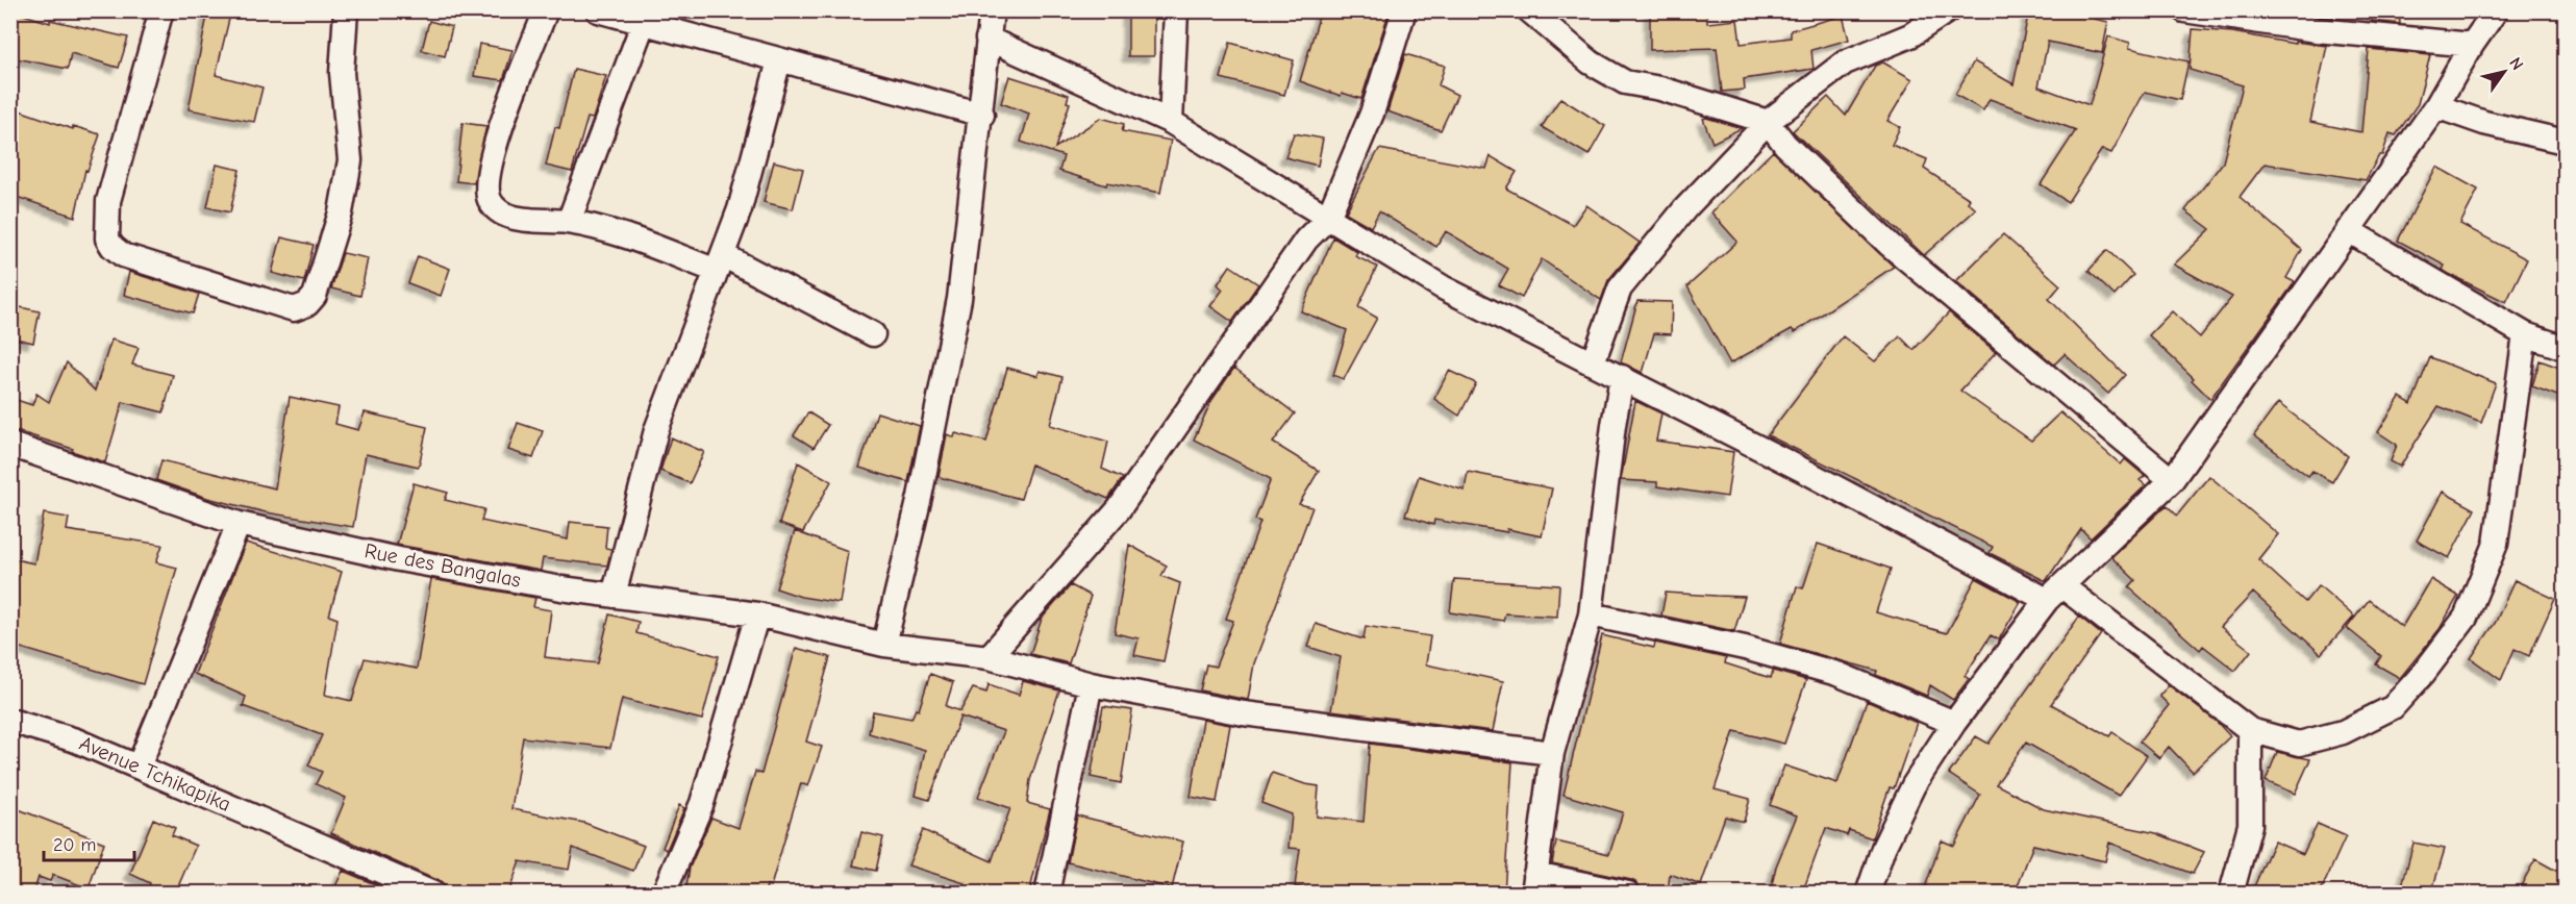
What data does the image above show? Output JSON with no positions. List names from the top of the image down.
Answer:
{
  "streets": {
    "street": ["Rue des Bangalas", "Avenue Tchikapika"]
  },
  "scale_bar": "20 m",
  "north": "top right"
}
